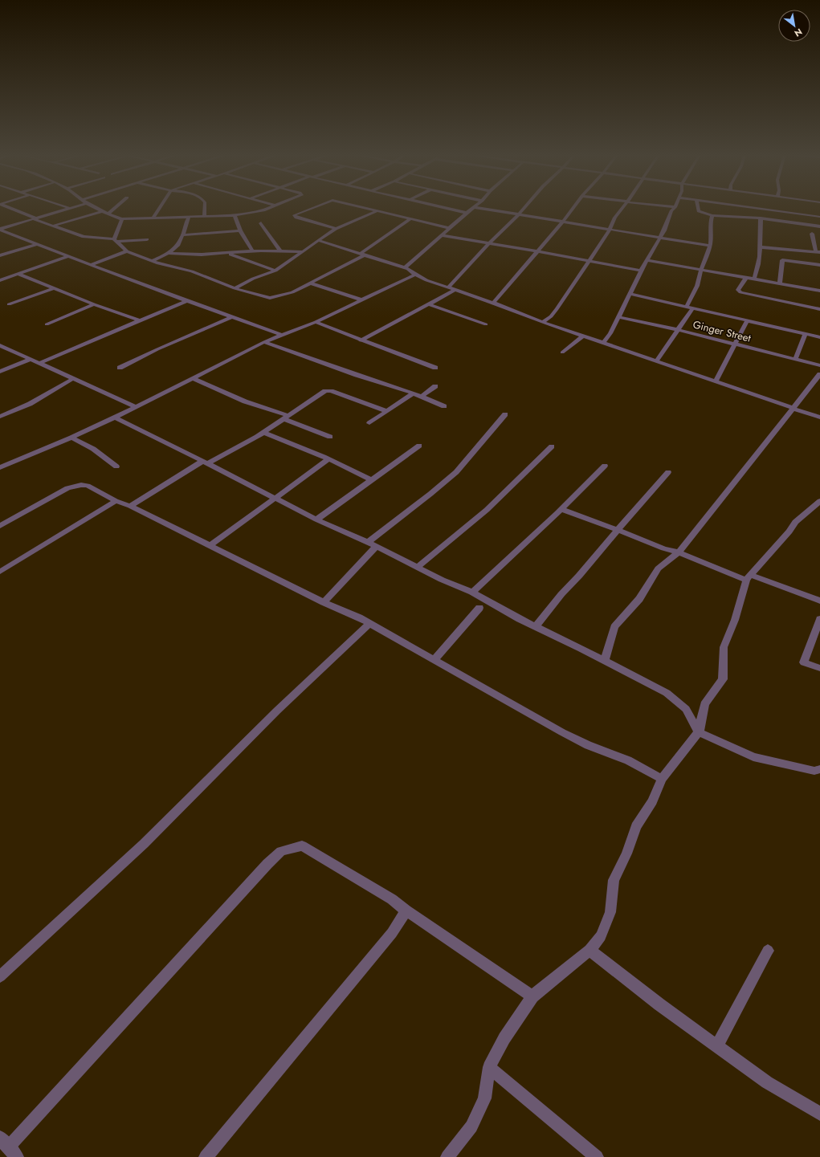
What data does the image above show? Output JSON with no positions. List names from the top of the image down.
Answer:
{
  "streets": {
    "street": ["Ginger Street"]
  },
  "north": "bottom right"
}
